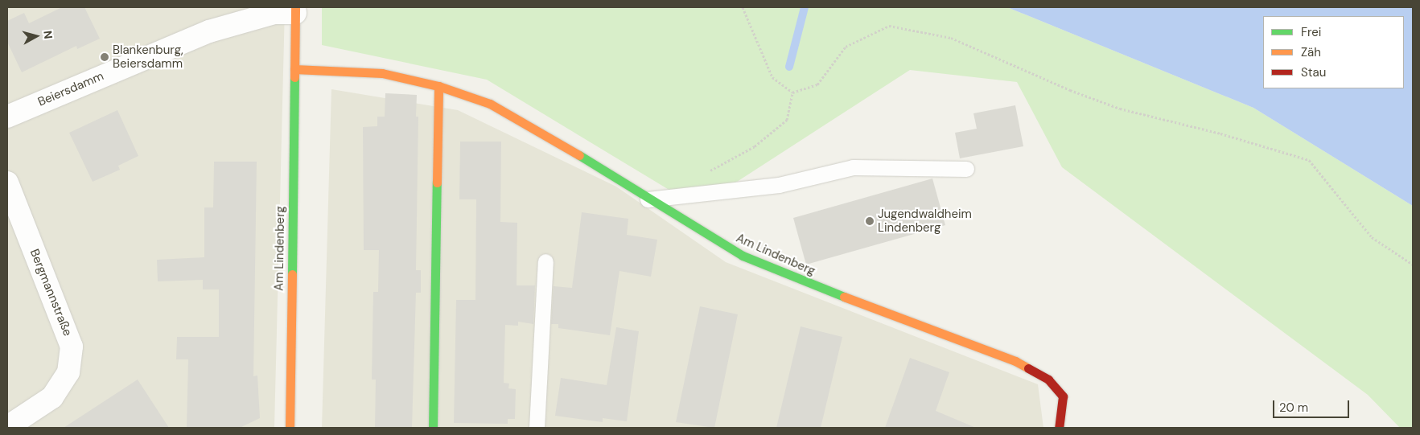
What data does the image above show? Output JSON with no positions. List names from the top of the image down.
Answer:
{
  "streets": {
    "street": ["Beiersdamm", "Am Lindenberg", "Bergmannstraße"]
  },
  "crossings": [
    ["Beiersdamm", "Am Lindenberg"]
  ],
  "places": ["Blankenburg, Beiersdamm", "Jugendwaldheim Lindenberg"],
  "legend": ["Frei", "Zäh", "Stau"],
  "scale_bar": "20 m",
  "north": "right"
}
